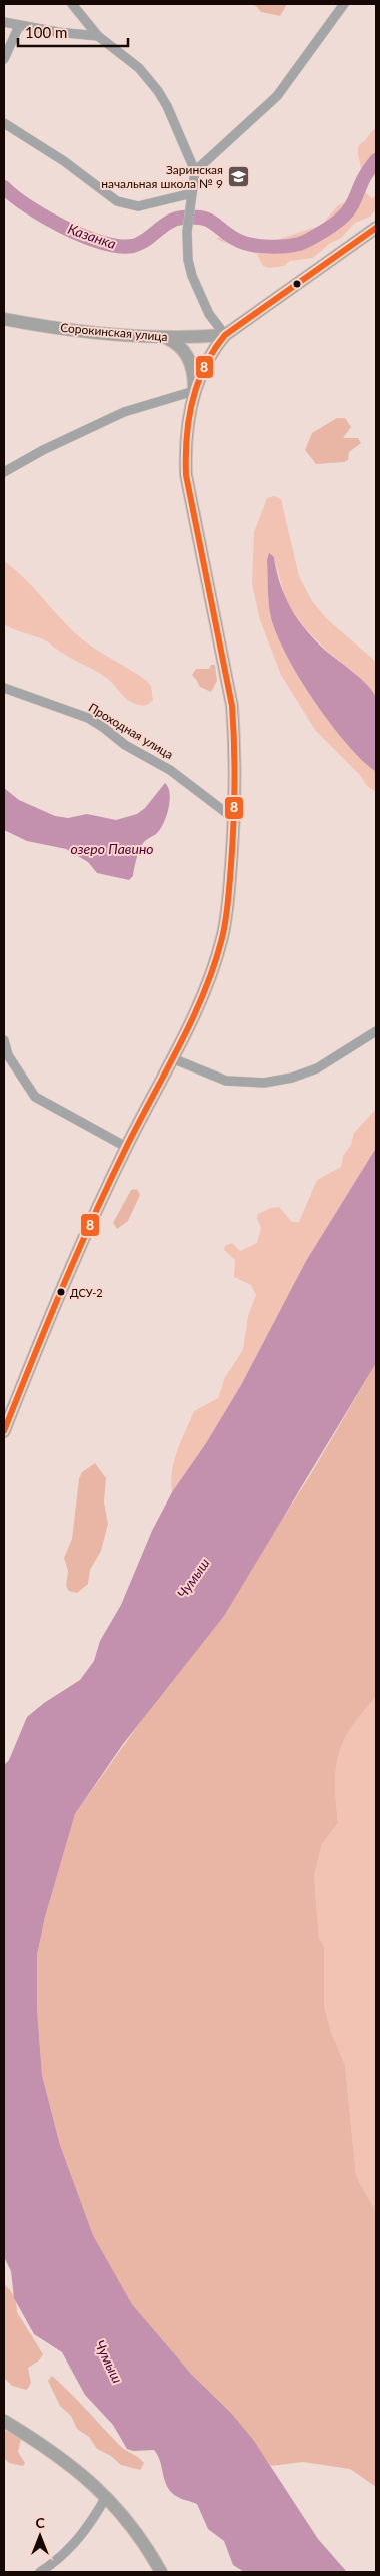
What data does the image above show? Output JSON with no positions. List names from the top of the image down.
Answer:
{
  "streets": {
    "street": ["Сорокинская улица", "Проходная улица"]
  },
  "water": ["Казанка", "озеро Павино", "Чумыш"],
  "places": {
    "school or university": ["Заринская начальная школа № 9"],
    "other": ["ДСУ-2"]
  },
  "lines": ["transit line 8"],
  "scale_bar": "100 m",
  "north": "top"
}
